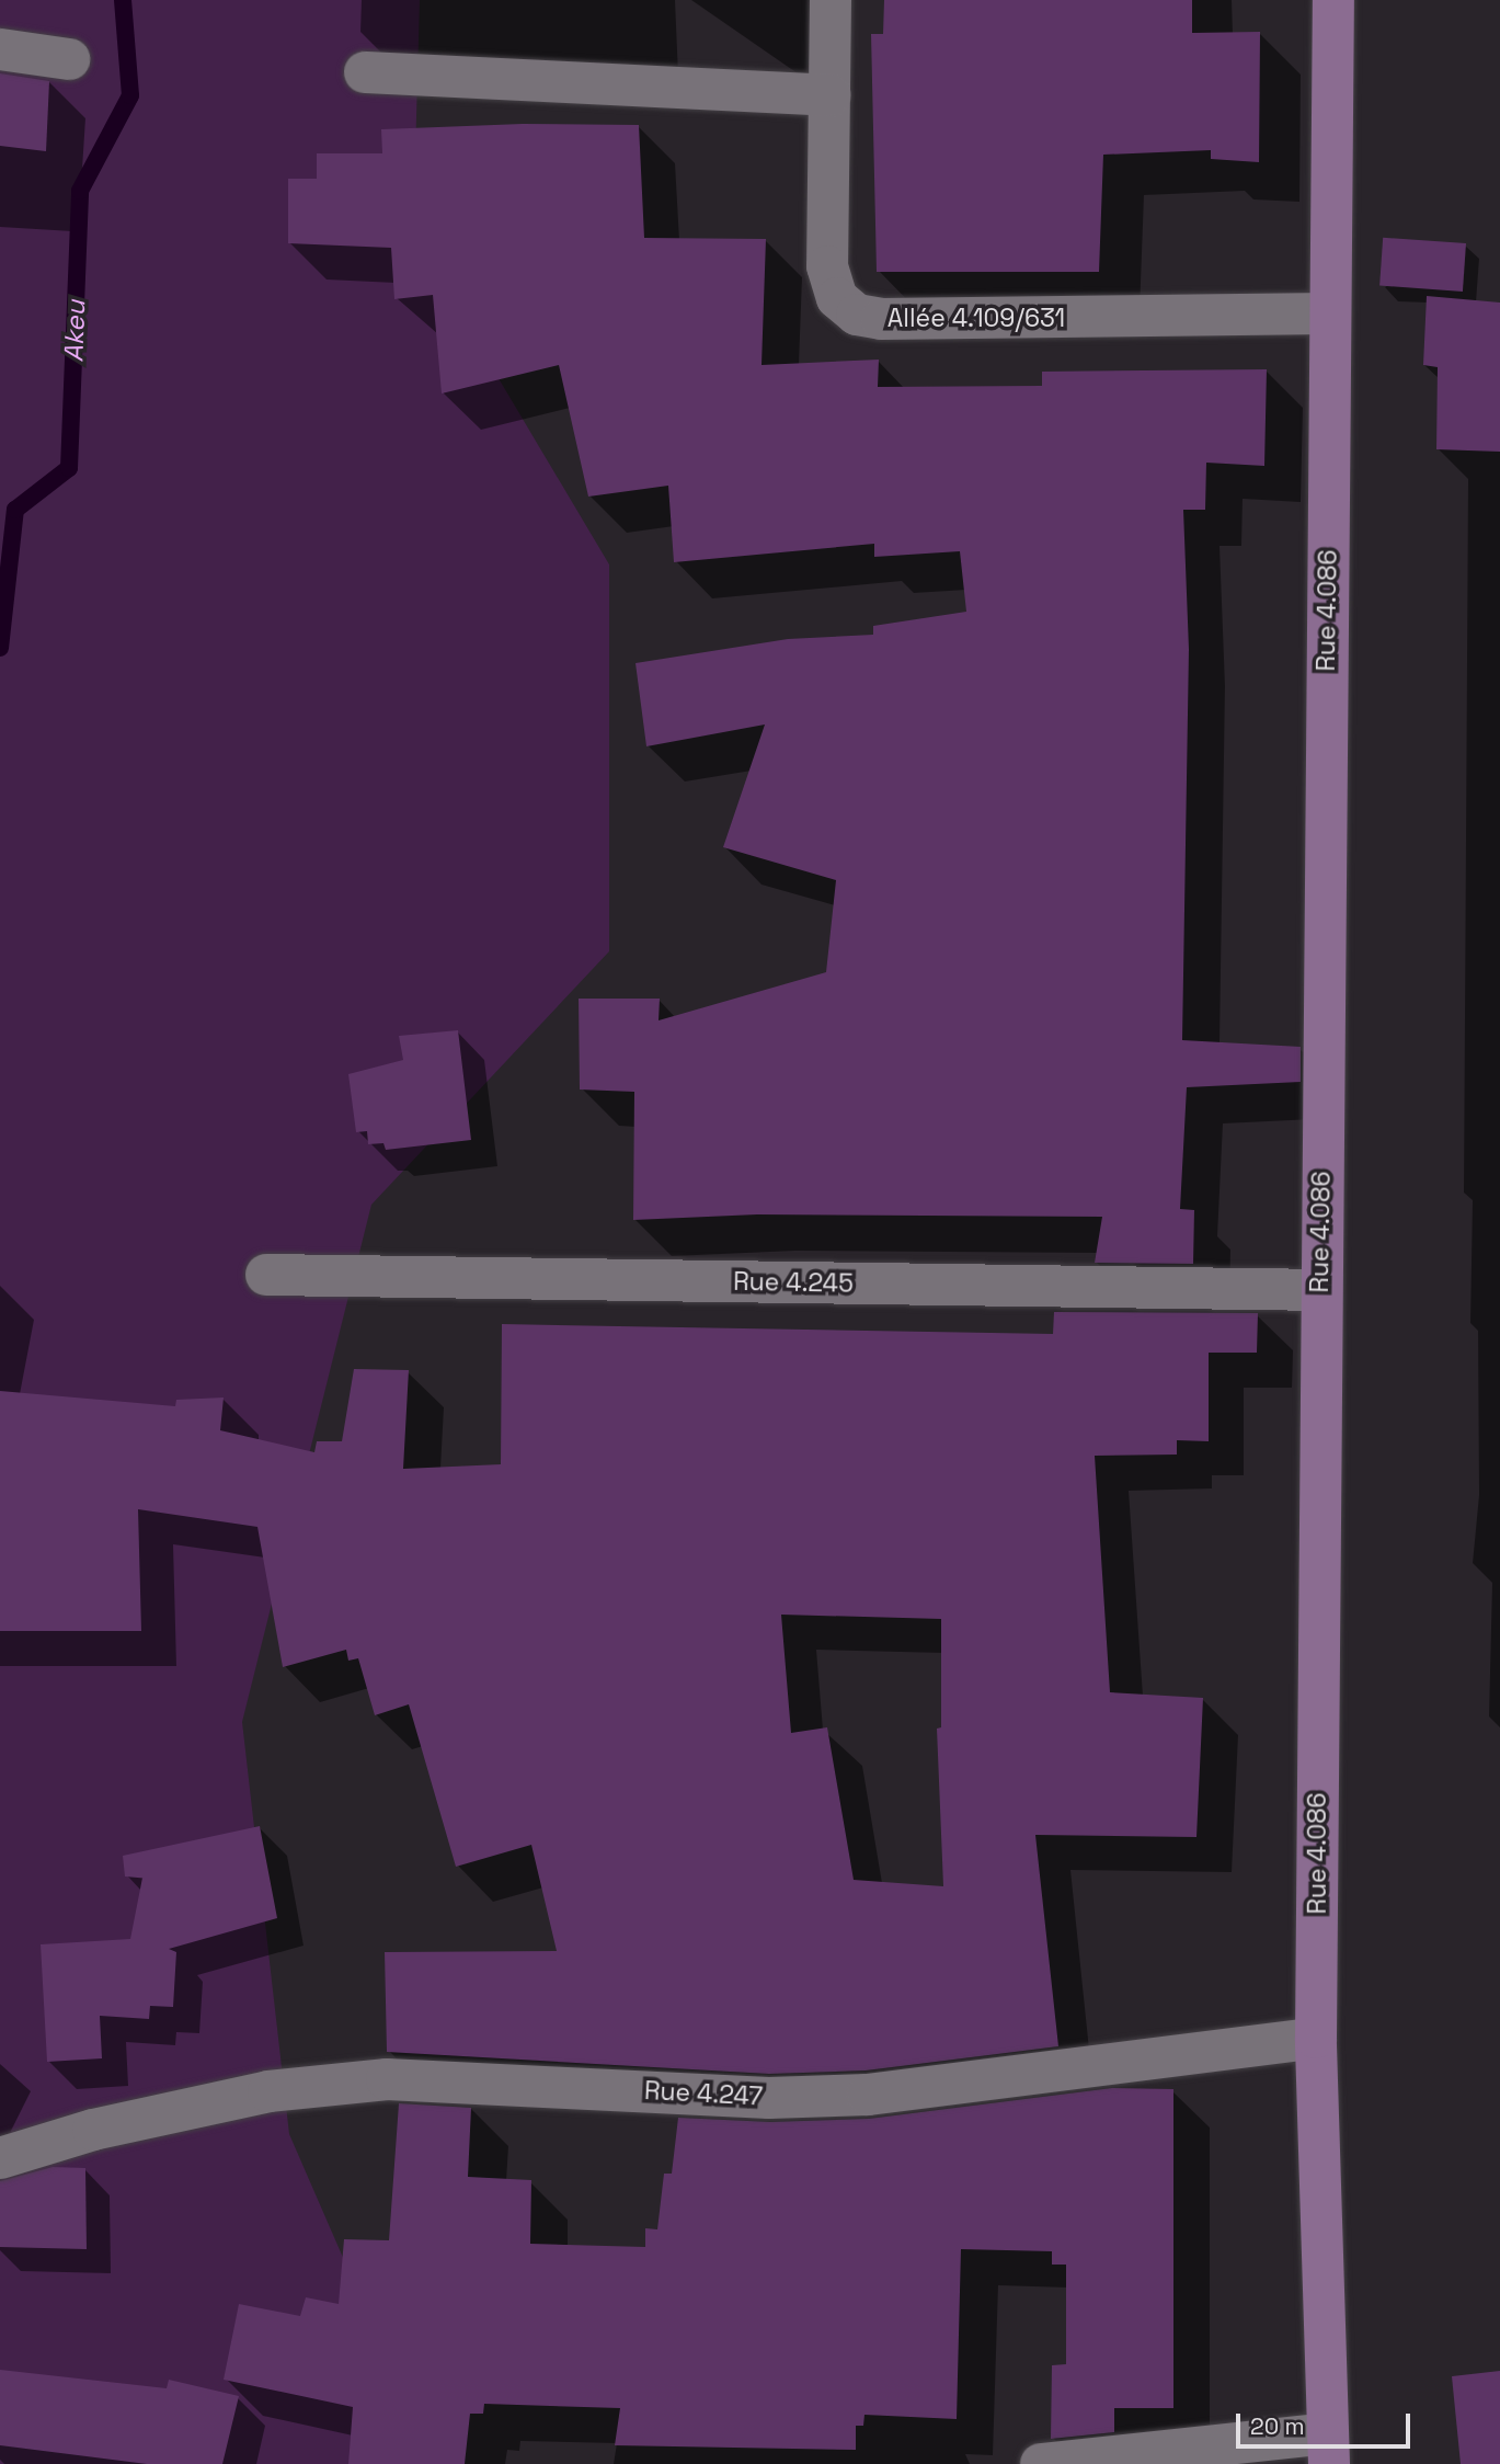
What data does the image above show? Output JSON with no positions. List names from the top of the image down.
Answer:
{
  "streets": {
    "street": [
      "Allée 4.109/631",
      "Rue 4.086",
      "Rue 4.245",
      "Rue 4.247"
    ]
  },
  "crossings": [
    ["Allée 4.109/631", "Rue 4.086"],
    ["Rue 4.086", "Rue 4.245"],
    ["Rue 4.086", "Rue 4.247"]
  ],
  "water": ["Akeu"],
  "scale_bar": "20 m"
}
